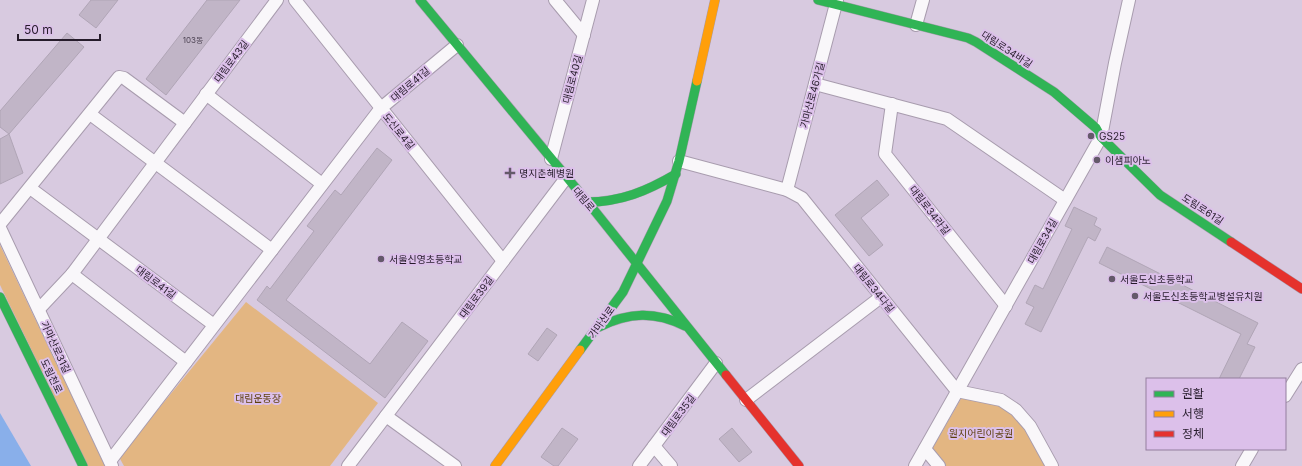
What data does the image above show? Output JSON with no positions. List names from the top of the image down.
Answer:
{
  "streets": {
    "street": [
      "대림로34바길",
      "대림로43길",
      "대림로40길",
      "대림로41길",
      "가마산로46가길",
      "도신로4길",
      "대림로",
      "도림로61길",
      "대림로34라길",
      "대림로34길",
      "대림로34다길",
      "대림로39길",
      "가마산로",
      "가마산로31길",
      "도림천로",
      "대림로35길"
    ]
  },
  "crossings": [
    ["대림로34바길", "가마산로46가길"],
    ["대림로34바길", "도림로61길"],
    ["대림로34바길", "대림로34길"],
    ["대림로43길", "대림로41길"],
    ["대림로43길", "가마산로31길"],
    ["대림로40길", "대림로"],
    ["대림로41길", "도신로4길"],
    ["대림로41길", "대림로"],
    ["대림로41길", "가마산로31길"],
    ["가마산로46가길", "대림로34다길"],
    ["도신로4길", "대림로39길"],
    ["대림로", "대림로39길"],
    ["대림로", "가마산로"],
    ["대림로", "대림로35길"],
    ["도림로61길", "대림로34길"],
    ["대림로34라길", "대림로34길"],
    ["대림로34길", "대림로34다길"]
  ],
  "parks": ["대림운동장", "원지어린이공원"],
  "places": {
    "other": [
      "GS25",
      "이샘피아노",
      "서울신영초등학교",
      "서울도신초등학교",
      "서울도신초등학교병설유치원"
    ],
    "health": ["명지춘혜병원"]
  },
  "house_numbers": ["103동"],
  "legend": ["원활", "서행", "정체"],
  "scale_bar": "50 m"
}
